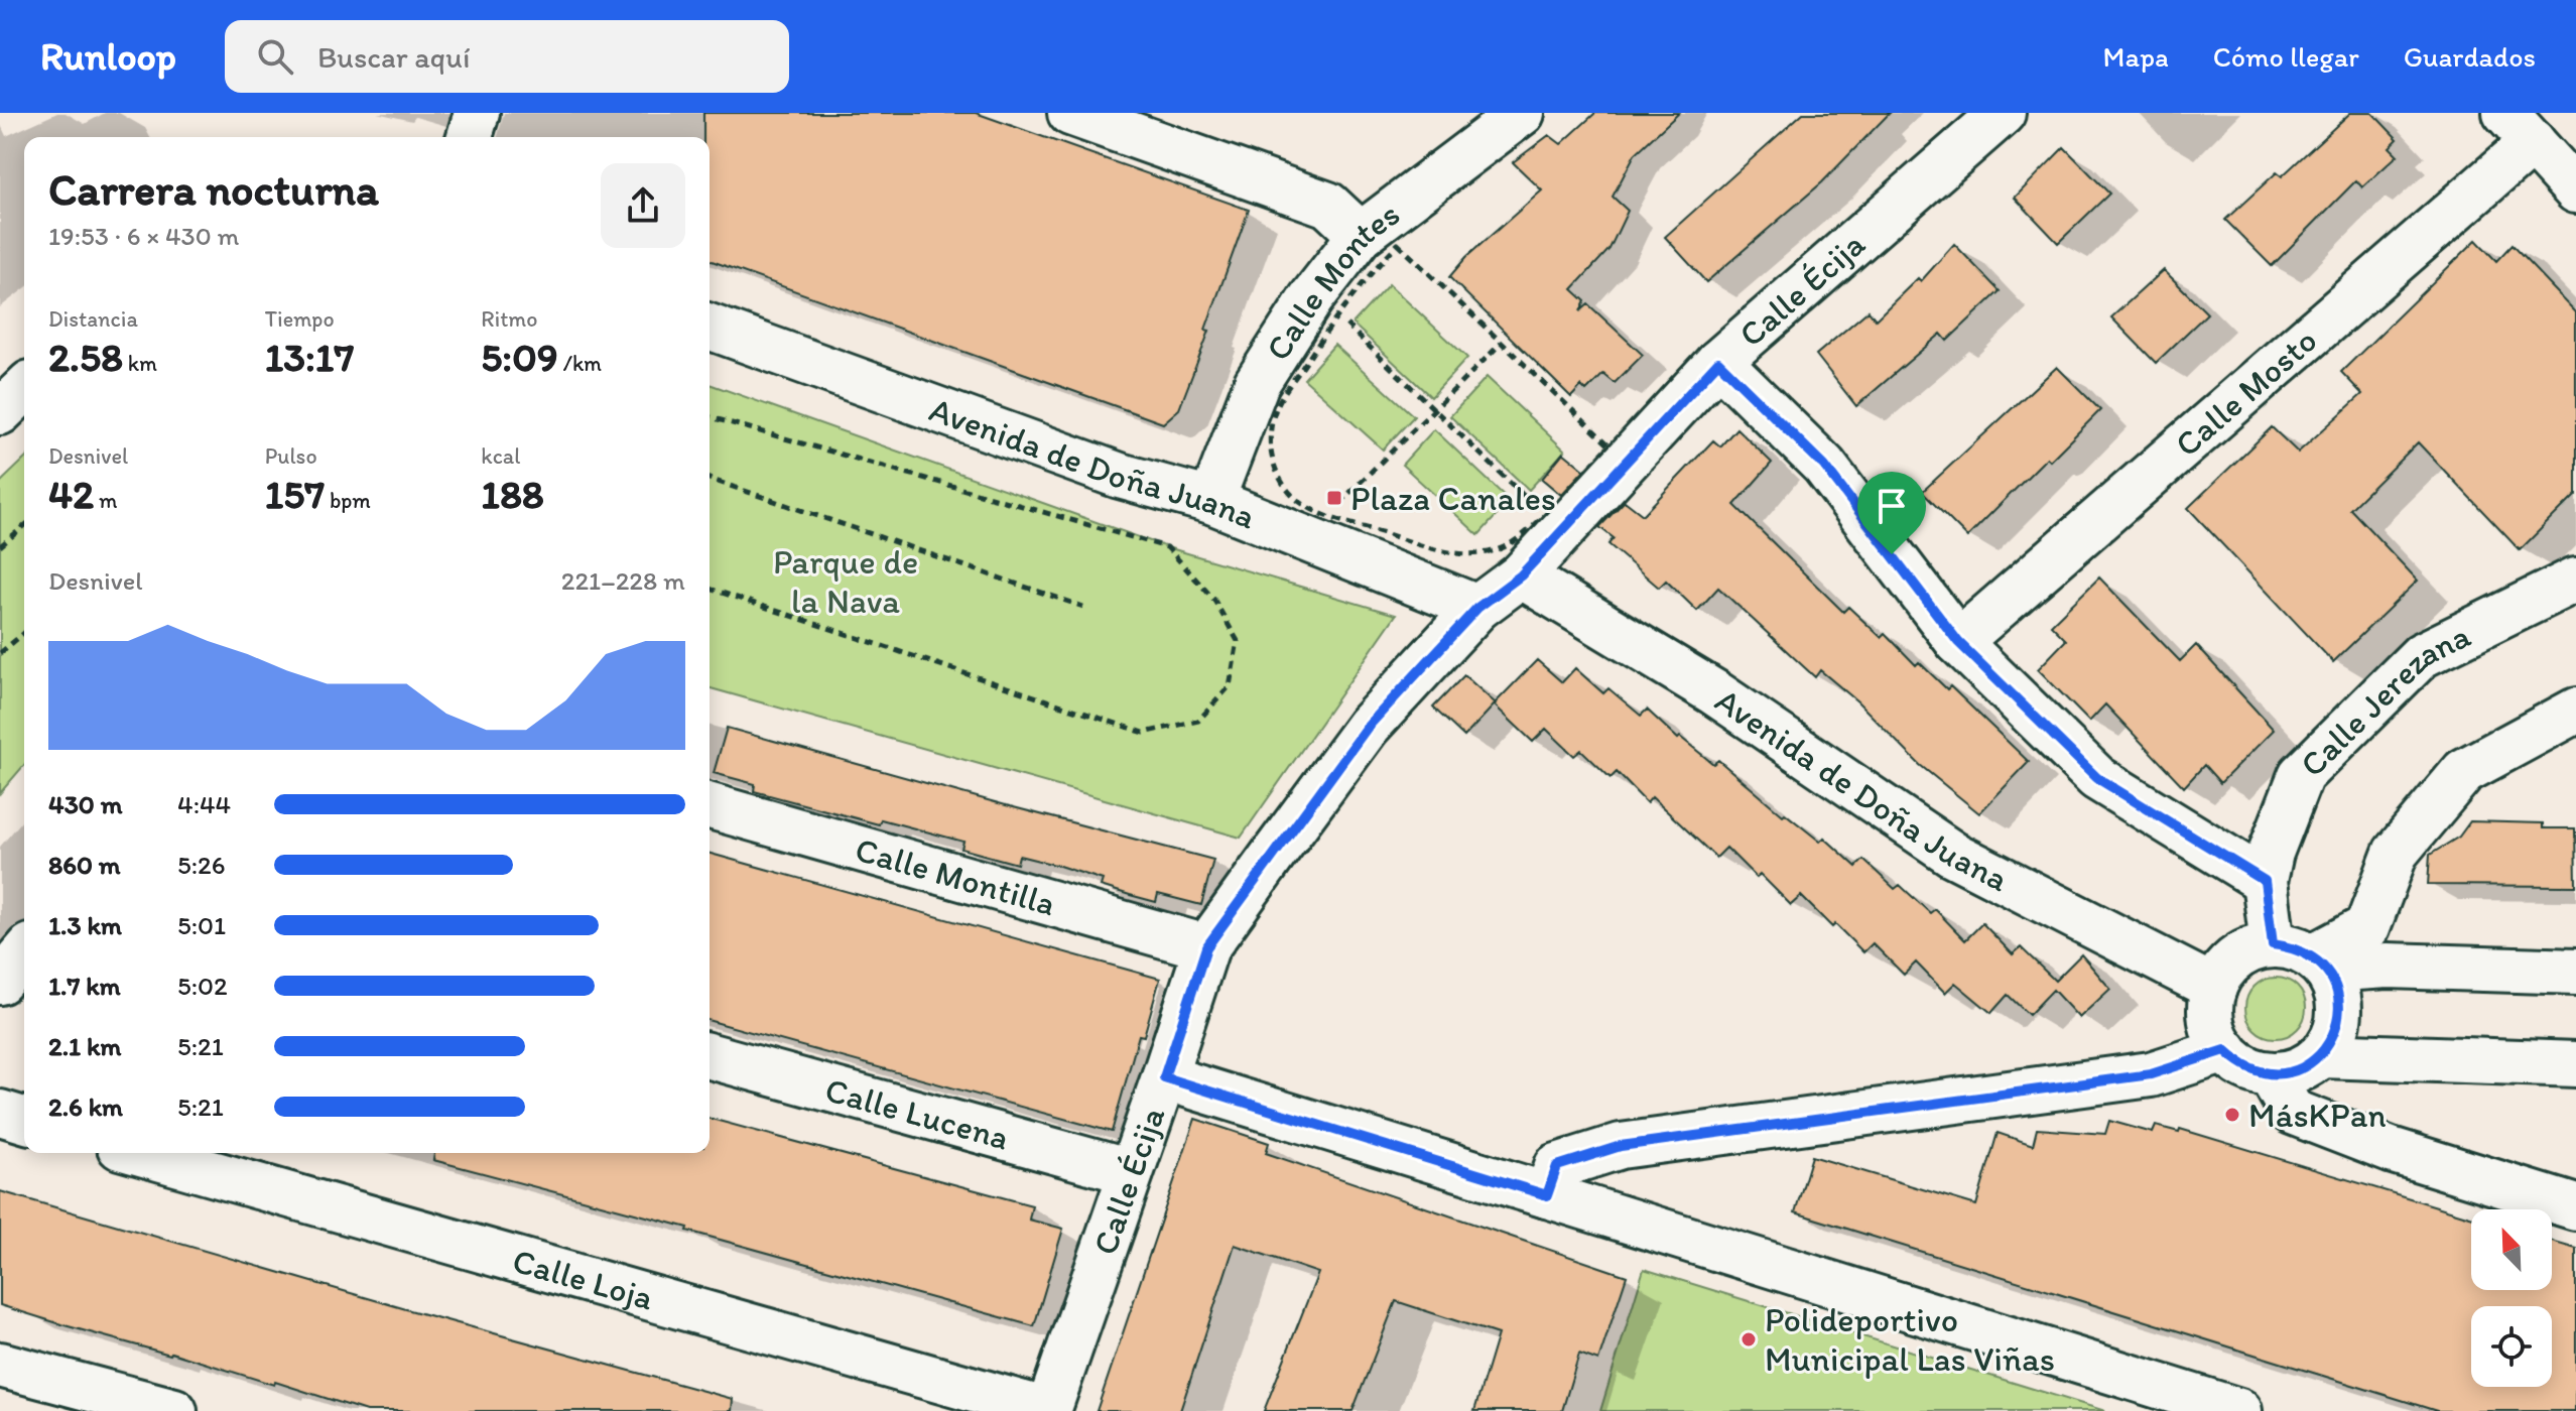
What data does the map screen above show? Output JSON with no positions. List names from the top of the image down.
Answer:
{
  "streets": {
    "street": [
      "Calle Montes",
      "Calle Écija",
      "Calle Mosto",
      "Avenida de Doña Juana",
      "Calle Jerezana",
      "Calle Montilla",
      "Calle Lucena",
      "Calle Loja"
    ]
  },
  "crossings": [
    ["Calle Montes", "Avenida de Doña Juana"],
    ["Calle Écija", "Avenida de Doña Juana"],
    ["Calle Écija", "Calle Montilla"],
    ["Calle Écija", "Calle Lucena"],
    ["Calle Écija", "Calle Loja"]
  ],
  "parks": ["Parque de la Nava"],
  "places": {
    "transit": ["Plaza Canales"],
    "other": ["MásKPan", "Polideportivo Municipal Las Viñas"]
  },
  "north": "top left",
  "page": {
    "header": "Runloop",
    "search": "Buscar aquí",
    "nav": ["Mapa", "Cómo llegar", "Guardados"],
    "heading": ["Carrera nocturna", "19:53 · 6 × 430 m"],
    "stats": [
      ["Distancia", "2.58 km"],
      ["Tiempo", "13:17"],
      ["Ritmo", "5:09 /km"],
      ["Desnivel", "42 m"],
      ["Pulso", "157 bpm"],
      ["kcal", "188"]
    ],
    "chart": ["Desnivel", "221–228 m"],
    "list": [
      {
        "name": "430 m",
        "note": "4:44"
      },
      {
        "name": "860 m",
        "note": "5:26"
      },
      {
        "name": "1.3 km",
        "note": "5:01"
      },
      {
        "name": "1.7 km",
        "note": "5:02"
      },
      {
        "name": "2.1 km",
        "note": "5:21"
      },
      {
        "name": "2.6 km",
        "note": "5:21"
      }
    ]
  }
}
